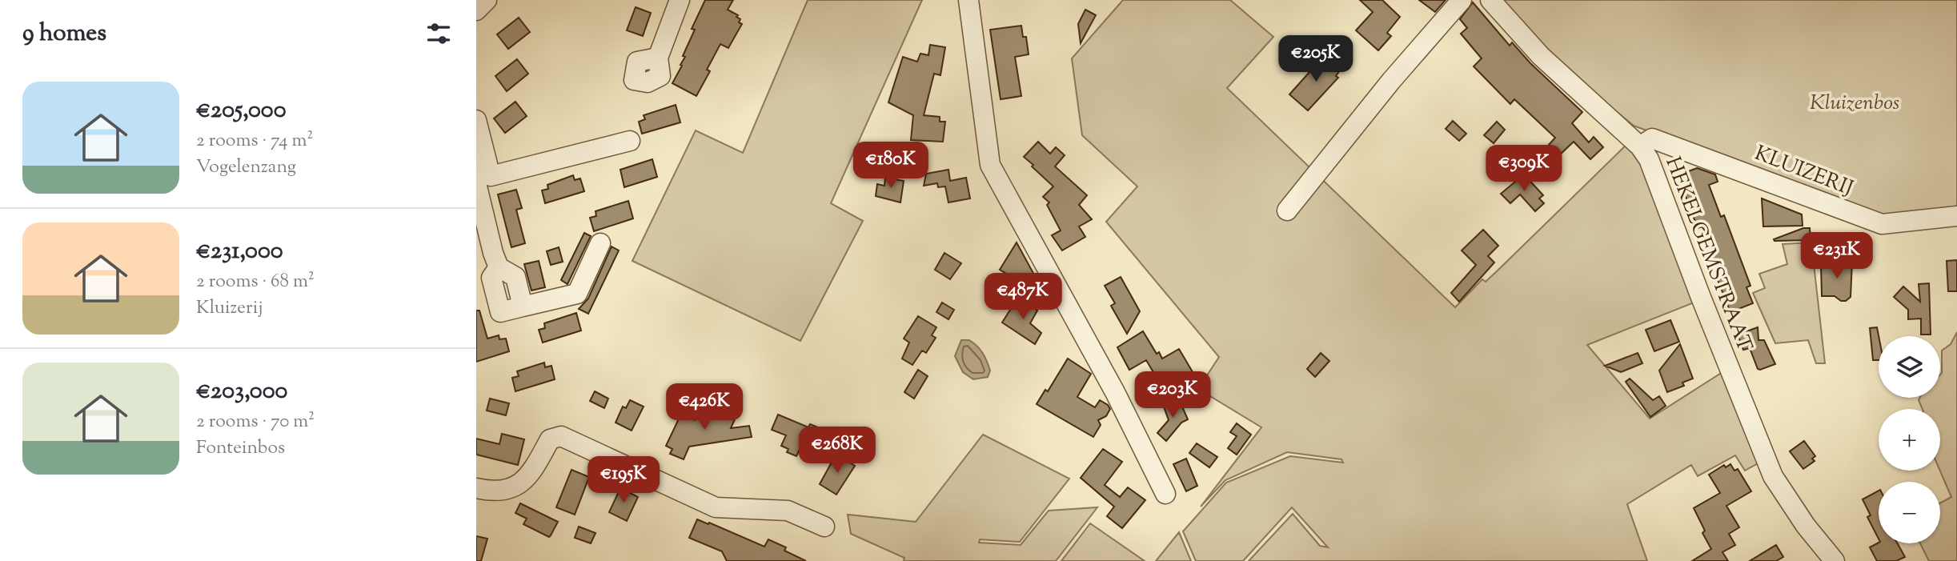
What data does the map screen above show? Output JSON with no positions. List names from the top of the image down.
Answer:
{
  "streets": {
    "street": ["KLUIZERIJ", "HEKELGEMSTRAAT"]
  },
  "crossings": [
    ["KLUIZERIJ", "HEKELGEMSTRAAT"]
  ],
  "parks": ["Kluizenbos"],
  "page": {
    "heading": "9 homes",
    "price": [
      "€205K",
      "€180K",
      "€309K",
      "€231K",
      "€487K",
      "€203K",
      "€426K",
      "€268K",
      "€195K"
    ],
    "list": [
      {
        "name": "€205,000",
        "note": "2 rooms · 74 m² · Vogelenzang"
      },
      {
        "name": "€231,000",
        "note": "2 rooms · 68 m² · Kluizerij"
      },
      {
        "name": "€203,000",
        "note": "2 rooms · 70 m² · Fonteinbos"
      }
    ],
    "map_buttons": ["+", "−"]
  }
}
